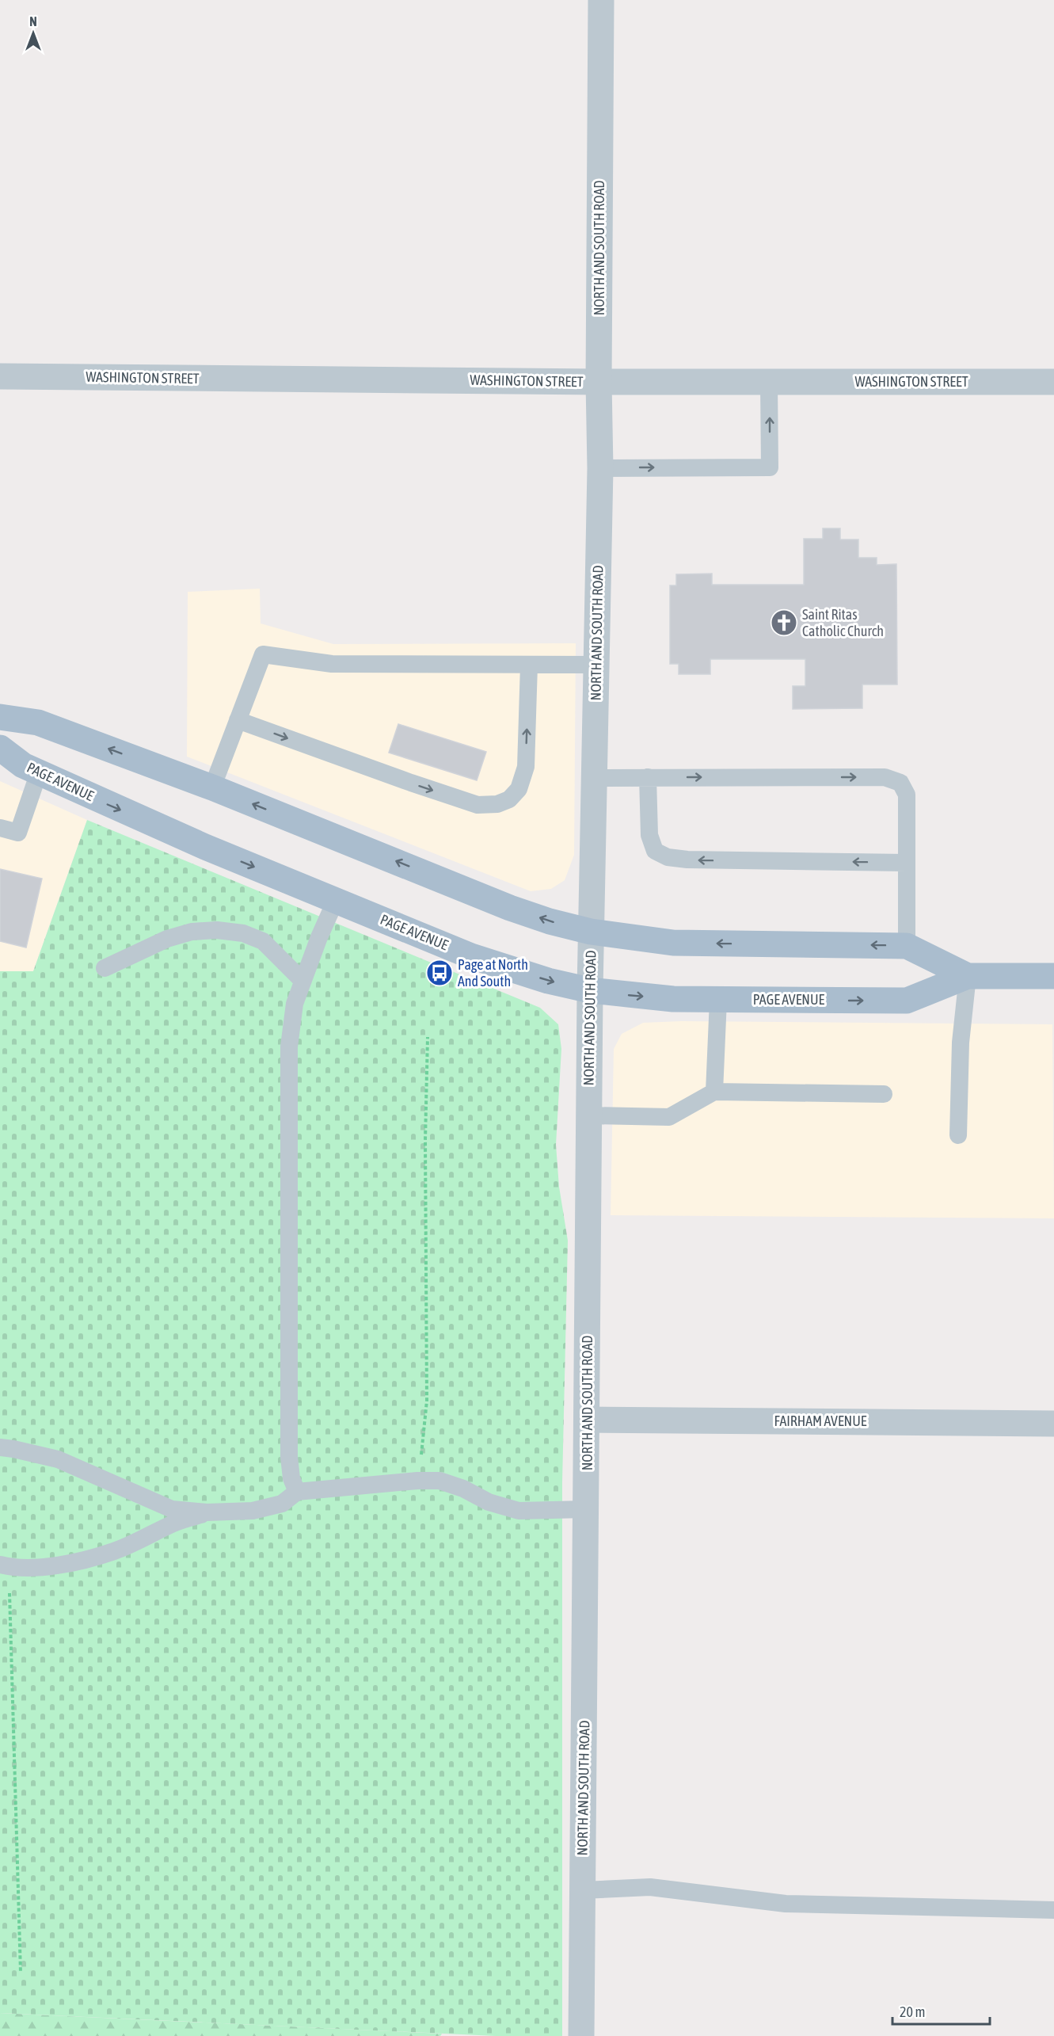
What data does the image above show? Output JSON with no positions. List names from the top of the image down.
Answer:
{
  "streets": {
    "main road": ["PAGE AVENUE"],
    "street": ["NORTH AND SOUTH ROAD", "WASHINGTON STREET", "FAIRHAM AVENUE"]
  },
  "crossings": [
    ["NORTH AND SOUTH ROAD", "WASHINGTON STREET"],
    ["NORTH AND SOUTH ROAD", "PAGE AVENUE"],
    ["NORTH AND SOUTH ROAD", "FAIRHAM AVENUE"]
  ],
  "places": {
    "church": ["Saint Ritas Catholic Church"],
    "bus stop": ["Page at North And South"]
  },
  "scale_bar": "20 m",
  "north": "top"
}
